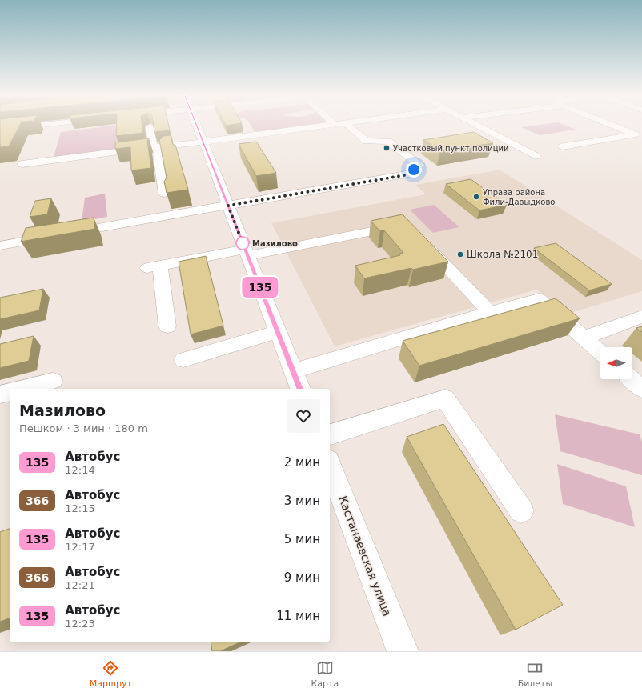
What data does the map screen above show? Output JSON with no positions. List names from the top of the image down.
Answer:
{
  "streets": {
    "street": ["Кастанаевская улица"]
  },
  "places": [
    "Участковый пункт полиции",
    "Управа района Фили-Давыдково",
    "Мазилово",
    "Школа №2101"
  ],
  "lines": ["bus line 135"],
  "north": "left",
  "page": {
    "on_map": "135",
    "heading": ["Мазилово", "Пешком · 3 мин · 180 m"],
    "list": [
      {
        "mark": "135",
        "name": "Автобус",
        "note": "12:14",
        "value": "2 мин"
      },
      {
        "mark": "366",
        "name": "Автобус",
        "note": "12:15",
        "value": "3 мин"
      },
      {
        "mark": "135",
        "name": "Автобус",
        "note": "12:17",
        "value": "5 мин"
      },
      {
        "mark": "366",
        "name": "Автобус",
        "note": "12:21",
        "value": "9 мин"
      },
      {
        "mark": "135",
        "name": "Автобус",
        "note": "12:23",
        "value": "11 мин"
      }
    ],
    "tabs": ["Маршрут", "Карта", "Билеты"]
  }
}
